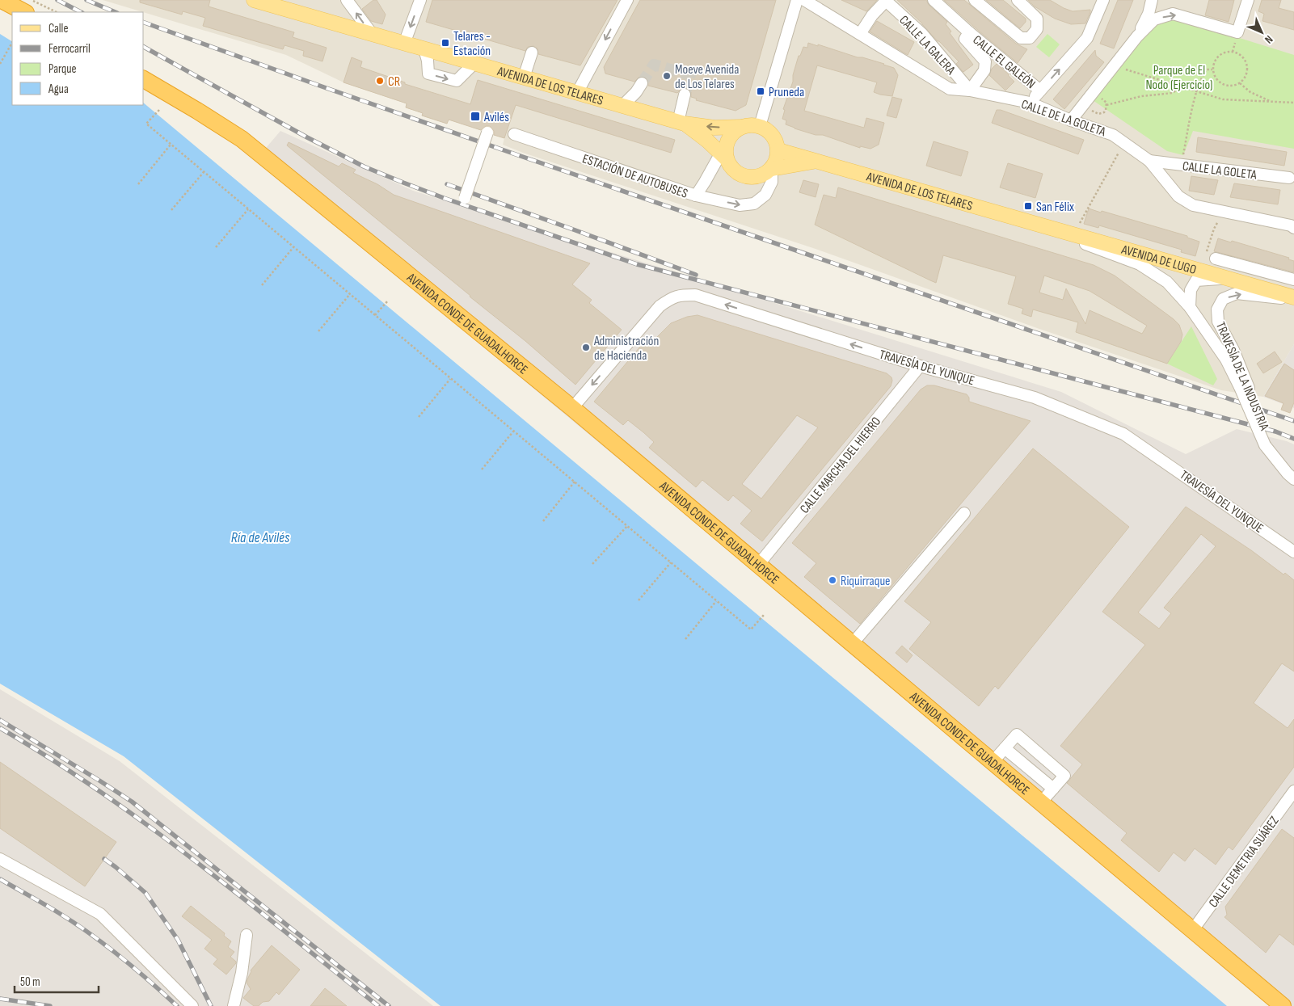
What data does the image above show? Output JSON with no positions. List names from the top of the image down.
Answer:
{
  "streets": {
    "highway": ["AVENIDA CONDE DE GUADALHORCE"],
    "main road": ["AVENIDA DE LOS TELARES", "AVENIDA DE LUGO"],
    "street": [
      "CALLE LA GALERA",
      "CALLE EL GALEÓN",
      "CALLE DE LA GOLETA",
      "CALLE LA GOLETA",
      "ESTACIÓN DE AUTOBUSES",
      "TRAVESÍA DEL YUNQUE",
      "TRAVESÍA DE LA INDUSTRIA",
      "CALLE MARCHA DEL HIERRO",
      "CALLE DEMETRIA SUÁREZ"
    ]
  },
  "crossings": [
    ["CALLE LA GALERA", "CALLE EL GALEÓN"],
    ["CALLE LA GALERA", "CALLE DE LA GOLETA"],
    ["CALLE EL GALEÓN", "CALLE DE LA GOLETA"],
    ["AVENIDA DE LOS TELARES", "ESTACIÓN DE AUTOBUSES"],
    ["AVENIDA DE LOS TELARES", "AVENIDA DE LUGO"],
    ["AVENIDA DE LOS TELARES", "TRAVESÍA DE LA INDUSTRIA"],
    ["CALLE DE LA GOLETA", "CALLE LA GOLETA"],
    ["AVENIDA DE LUGO", "TRAVESÍA DE LA INDUSTRIA"],
    ["AVENIDA CONDE DE GUADALHORCE", "TRAVESÍA DEL YUNQUE"],
    ["AVENIDA CONDE DE GUADALHORCE", "CALLE MARCHA DEL HIERRO"],
    ["AVENIDA CONDE DE GUADALHORCE", "CALLE DEMETRIA SUÁREZ"],
    ["TRAVESÍA DEL YUNQUE", "CALLE MARCHA DEL HIERRO"]
  ],
  "one_way": ["TRAVESÍA DEL YUNQUE"],
  "water": ["Ría de Avilés"],
  "parks": ["Parque de El Nodo (Ejercicio)"],
  "places": {
    "transit": [
      "Telares - Estación",
      "Pruneda",
      "Avilés",
      "San Félix"
    ],
    "other": [
      "Moeve Avenida de Los Telares",
      "CR",
      "Administración de Hacienda",
      "Riquirraque"
    ]
  },
  "legend": [
    "Calle",
    "Ferrocarril",
    "Parque",
    "Agua"
  ],
  "scale_bar": "50 m",
  "north": "bottom right"
}
